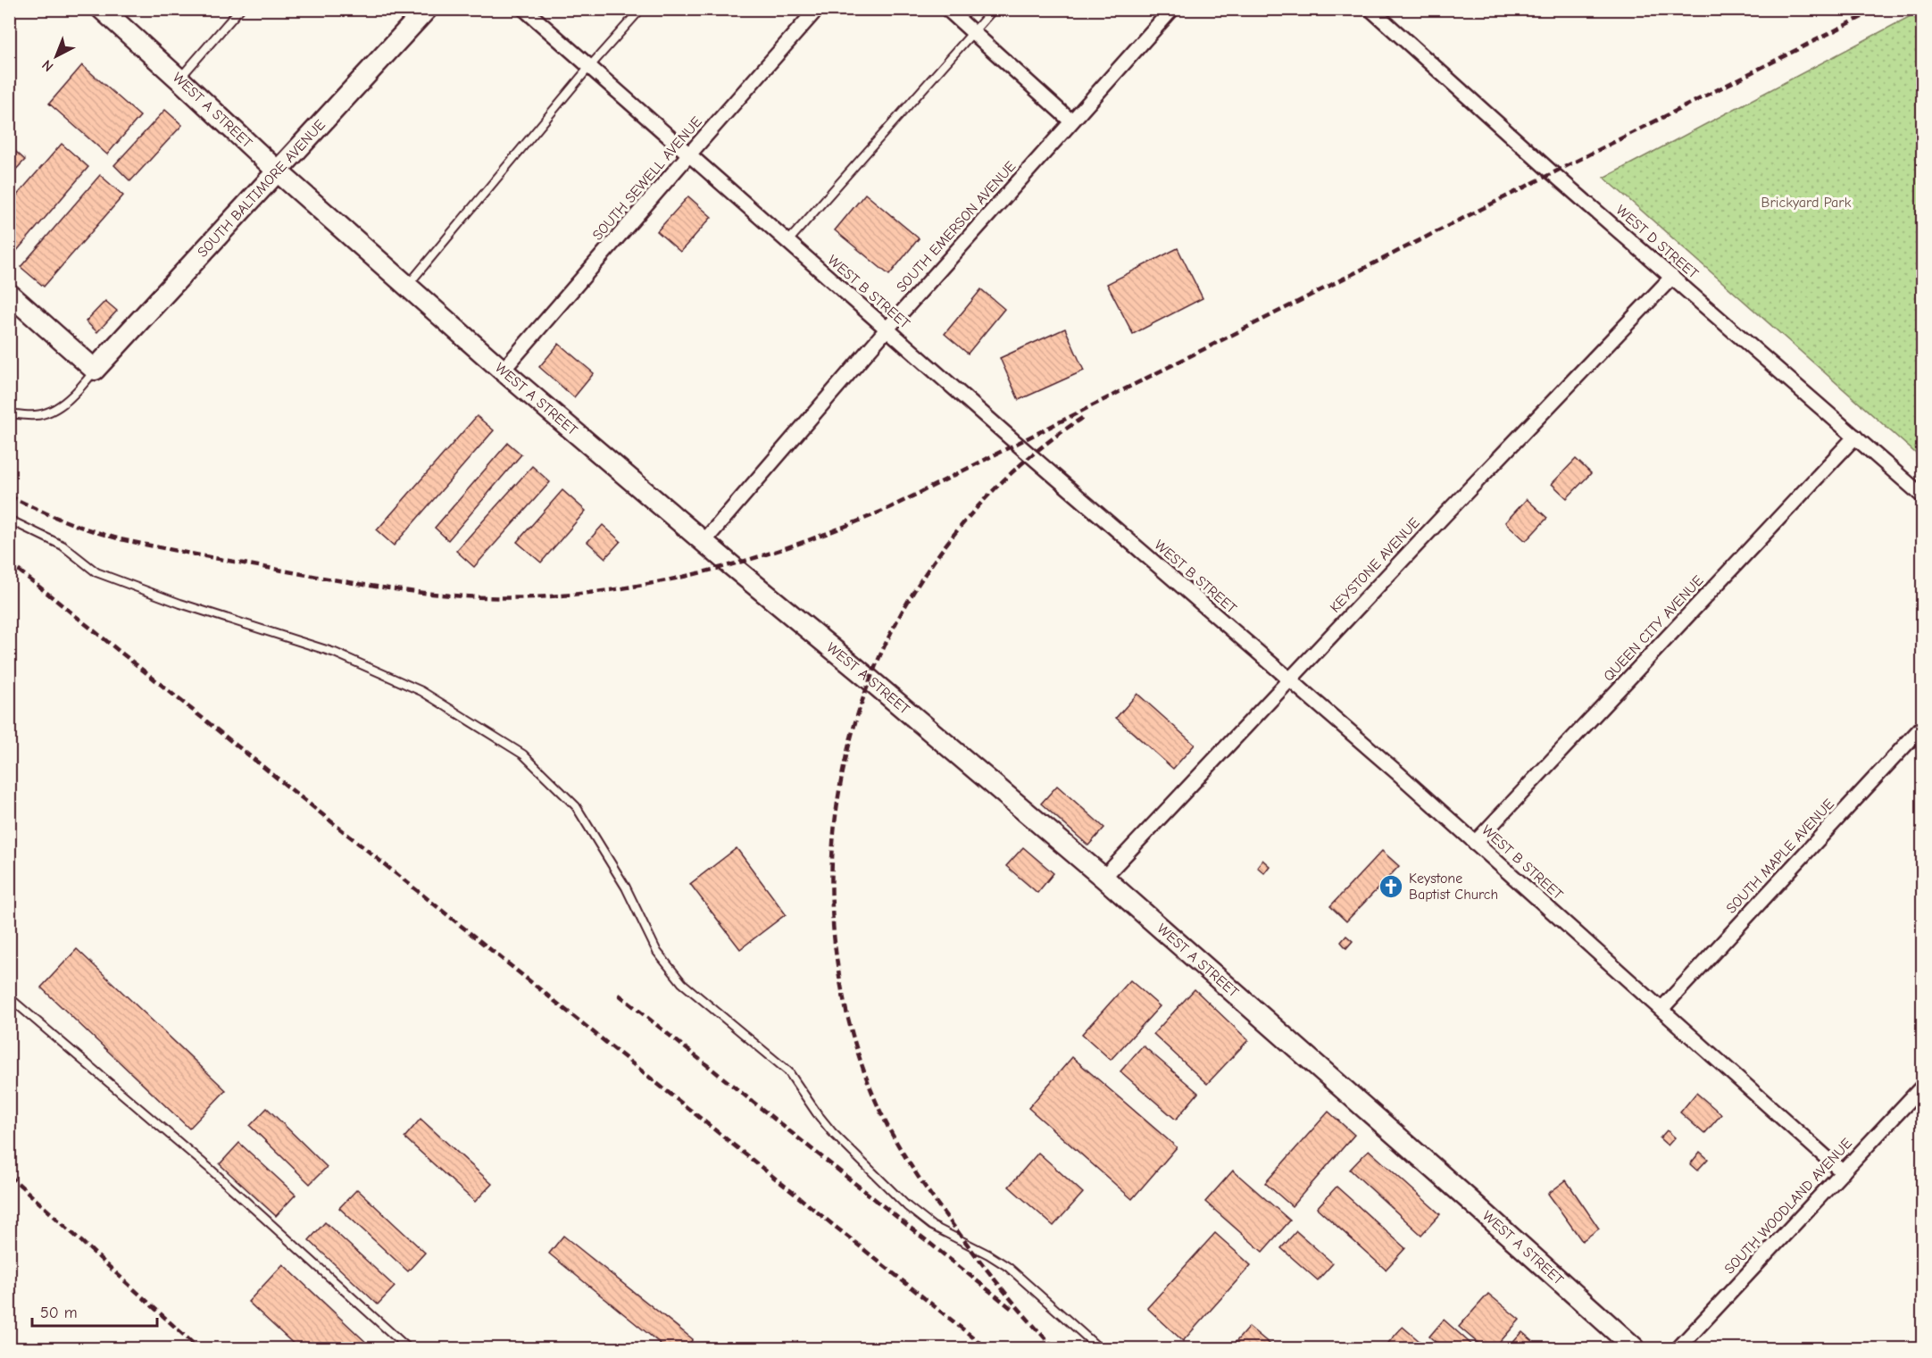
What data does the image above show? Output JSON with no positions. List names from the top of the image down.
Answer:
{
  "streets": {
    "street": [
      "WEST A STREET",
      "SOUTH SEWELL AVENUE",
      "SOUTH BALTIMORE AVENUE",
      "SOUTH EMERSON AVENUE",
      "WEST D STREET",
      "WEST B STREET",
      "KEYSTONE AVENUE",
      "QUEEN CITY AVENUE",
      "SOUTH MAPLE AVENUE",
      "SOUTH WOODLAND AVENUE"
    ]
  },
  "crossings": [
    ["WEST A STREET", "SOUTH SEWELL AVENUE"],
    ["WEST A STREET", "SOUTH BALTIMORE AVENUE"],
    ["WEST A STREET", "SOUTH EMERSON AVENUE"],
    ["WEST A STREET", "KEYSTONE AVENUE"],
    ["SOUTH SEWELL AVENUE", "WEST B STREET"],
    ["SOUTH EMERSON AVENUE", "WEST B STREET"],
    ["WEST D STREET", "KEYSTONE AVENUE"],
    ["WEST D STREET", "QUEEN CITY AVENUE"],
    ["WEST B STREET", "KEYSTONE AVENUE"],
    ["WEST B STREET", "QUEEN CITY AVENUE"],
    ["WEST B STREET", "SOUTH MAPLE AVENUE"],
    ["WEST B STREET", "SOUTH WOODLAND AVENUE"]
  ],
  "parks": ["Brickyard Park"],
  "places": {
    "church": ["Keystone Baptist Church"]
  },
  "scale_bar": "50 m",
  "north": "bottom left"
}
